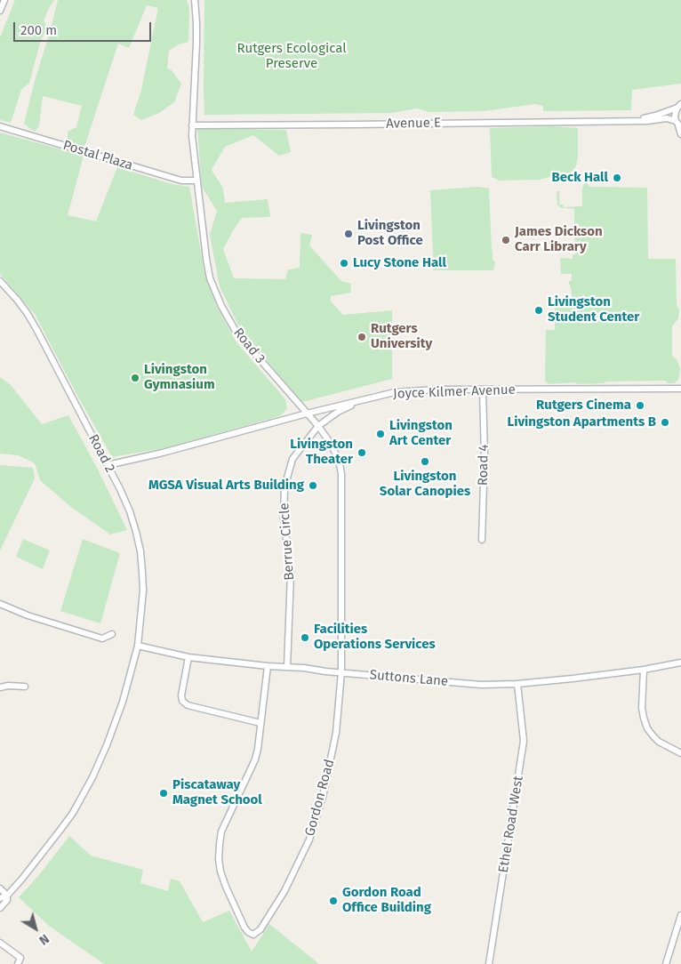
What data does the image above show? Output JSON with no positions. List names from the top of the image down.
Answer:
{
  "streets": {
    "street": [
      "Avenue E",
      "Postal Plaza",
      "Road 3",
      "Joyce Kilmer Avenue",
      "Road 2",
      "Road 4",
      "Berrue Circle",
      "Suttons Lane",
      "Gordon Road",
      "Ethel Road West"
    ]
  },
  "crossings": [
    ["Avenue E", "Road 3"],
    ["Postal Plaza", "Road 3"],
    ["Road 3", "Joyce Kilmer Avenue"],
    ["Road 3", "Berrue Circle"],
    ["Road 3", "Suttons Lane"],
    ["Road 3", "Gordon Road"],
    ["Joyce Kilmer Avenue", "Road 2"],
    ["Joyce Kilmer Avenue", "Road 4"],
    ["Joyce Kilmer Avenue", "Berrue Circle"],
    ["Road 2", "Suttons Lane"],
    ["Berrue Circle", "Suttons Lane"],
    ["Suttons Lane", "Gordon Road"],
    ["Suttons Lane", "Ethel Road West"]
  ],
  "parks": ["Rutgers Ecological Preserve"],
  "places": [
    "Beck Hall",
    "Livingston Post Office",
    "James Dickson Carr Library",
    "Lucy Stone Hall",
    "Livingston Student Center",
    "Rutgers University",
    "Livingston Gymnasium",
    "Rutgers Cinema",
    "Livingston Apartments B",
    "Livingston Art Center",
    "Livingston Theater",
    "Livingston Solar Canopies",
    "MGSA Visual Arts Building",
    "Facilities Operations Services",
    "Piscataway Magnet School",
    "Gordon Road Office Building"
  ],
  "scale_bar": "200 m",
  "north": "bottom right"
}
